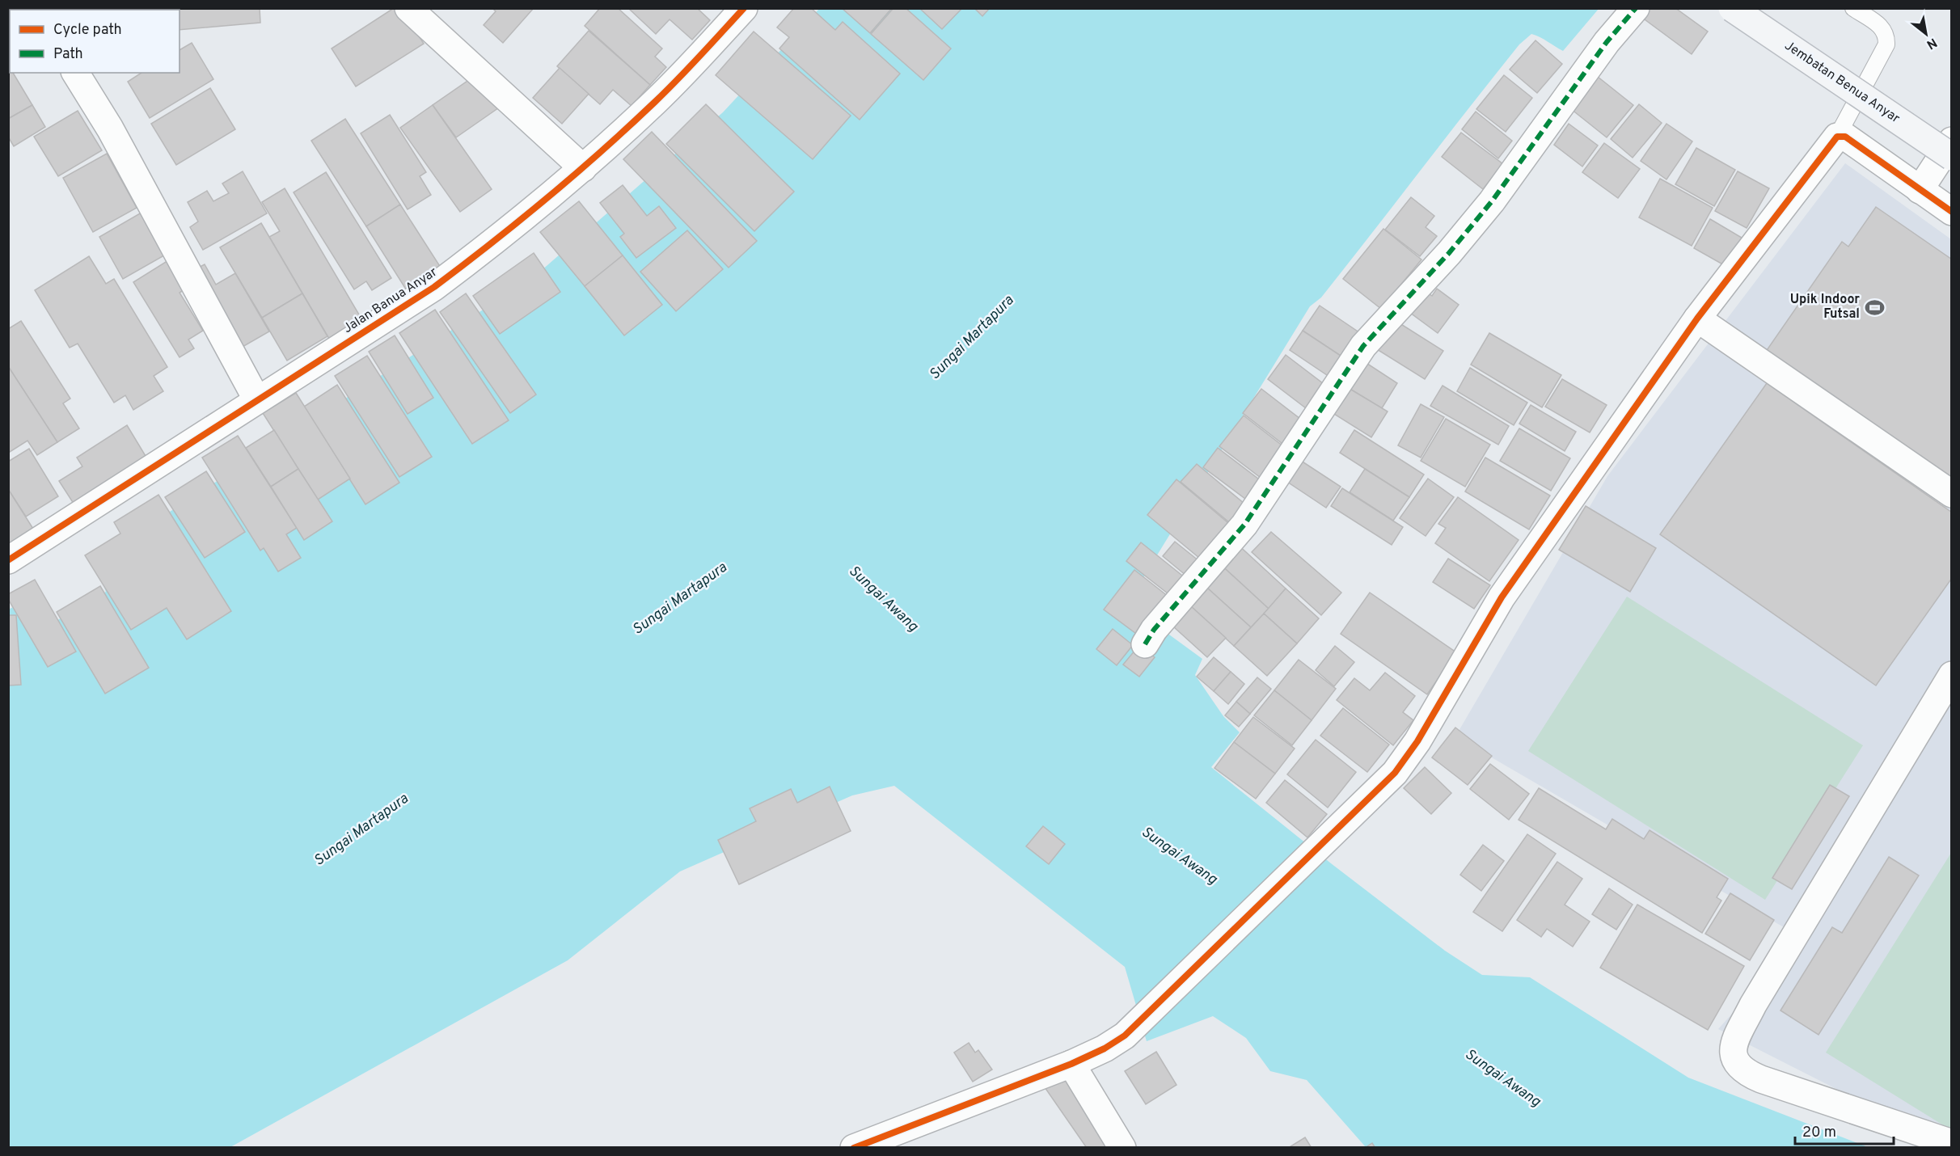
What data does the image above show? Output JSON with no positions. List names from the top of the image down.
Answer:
{
  "streets": {
    "main road": ["Jembatan Benua Anyar"],
    "street": ["Jalan Banua Anyar"]
  },
  "water": ["Sungai Martapura", "Sungai Awang"],
  "places": {
    "sports": ["Upik Indoor Futsal"]
  },
  "legend": ["Cycle path", "Path"],
  "scale_bar": "20 m",
  "north": "bottom right"
}
